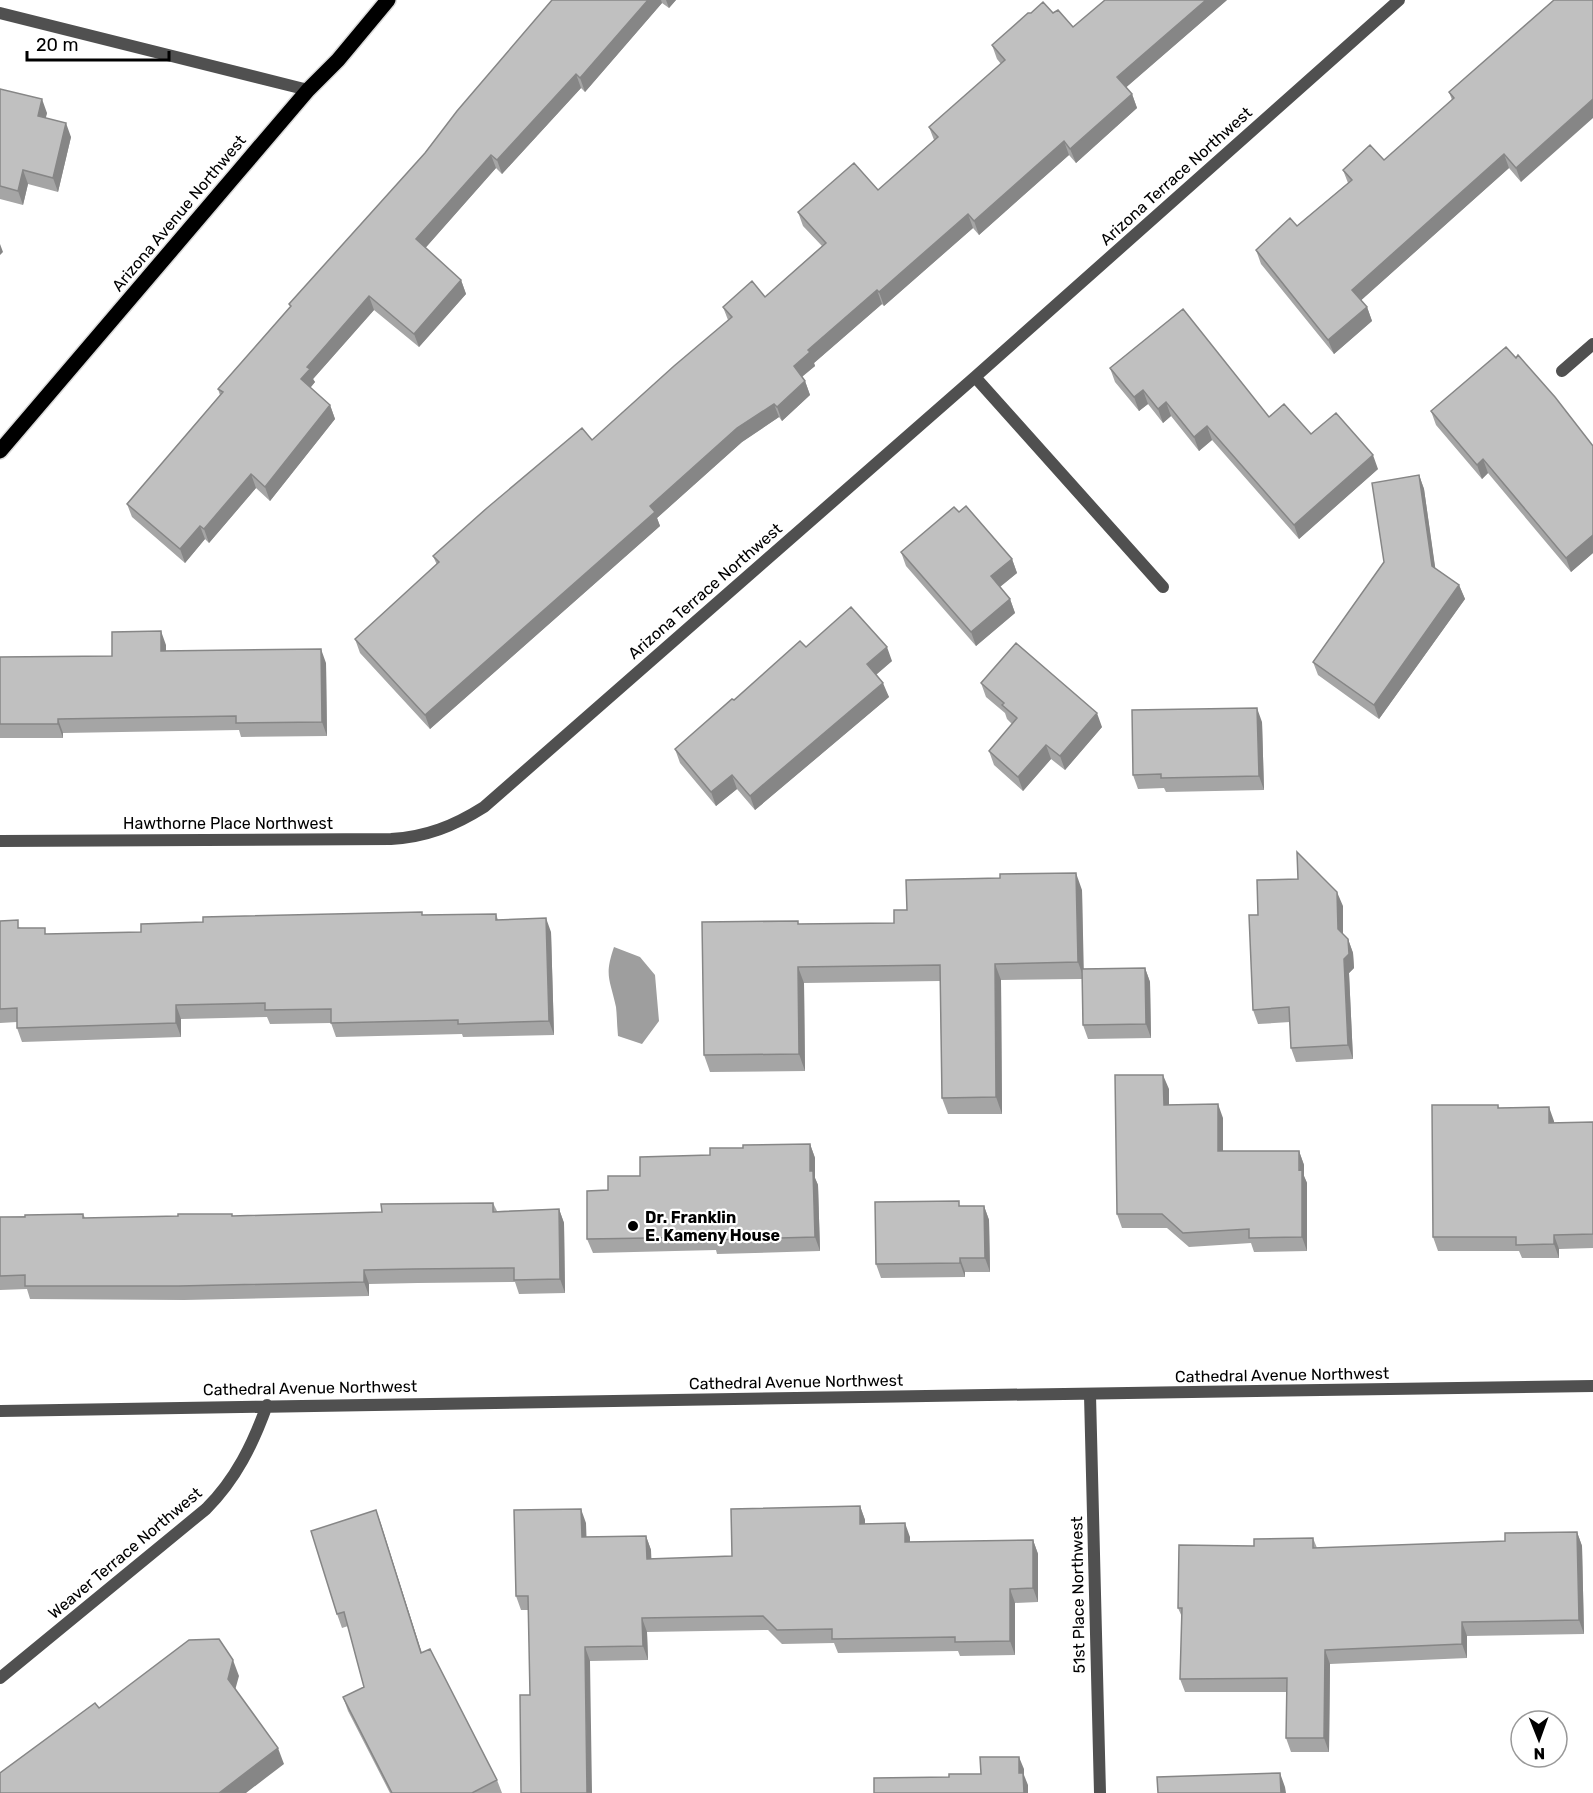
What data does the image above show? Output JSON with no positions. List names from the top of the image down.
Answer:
{
  "streets": {
    "main road": ["Arizona Avenue Northwest"],
    "street": [
      "Arizona Terrace Northwest",
      "Hawthorne Place Northwest",
      "Cathedral Avenue Northwest",
      "Weaver Terrace Northwest",
      "51st Place Northwest"
    ]
  },
  "crossings": [
    ["Arizona Terrace Northwest", "Hawthorne Place Northwest"],
    ["Cathedral Avenue Northwest", "Weaver Terrace Northwest"],
    ["Cathedral Avenue Northwest", "51st Place Northwest"]
  ],
  "places": ["Dr. Franklin E. Kameny House"],
  "scale_bar": "20 m",
  "north": "bottom"
}
